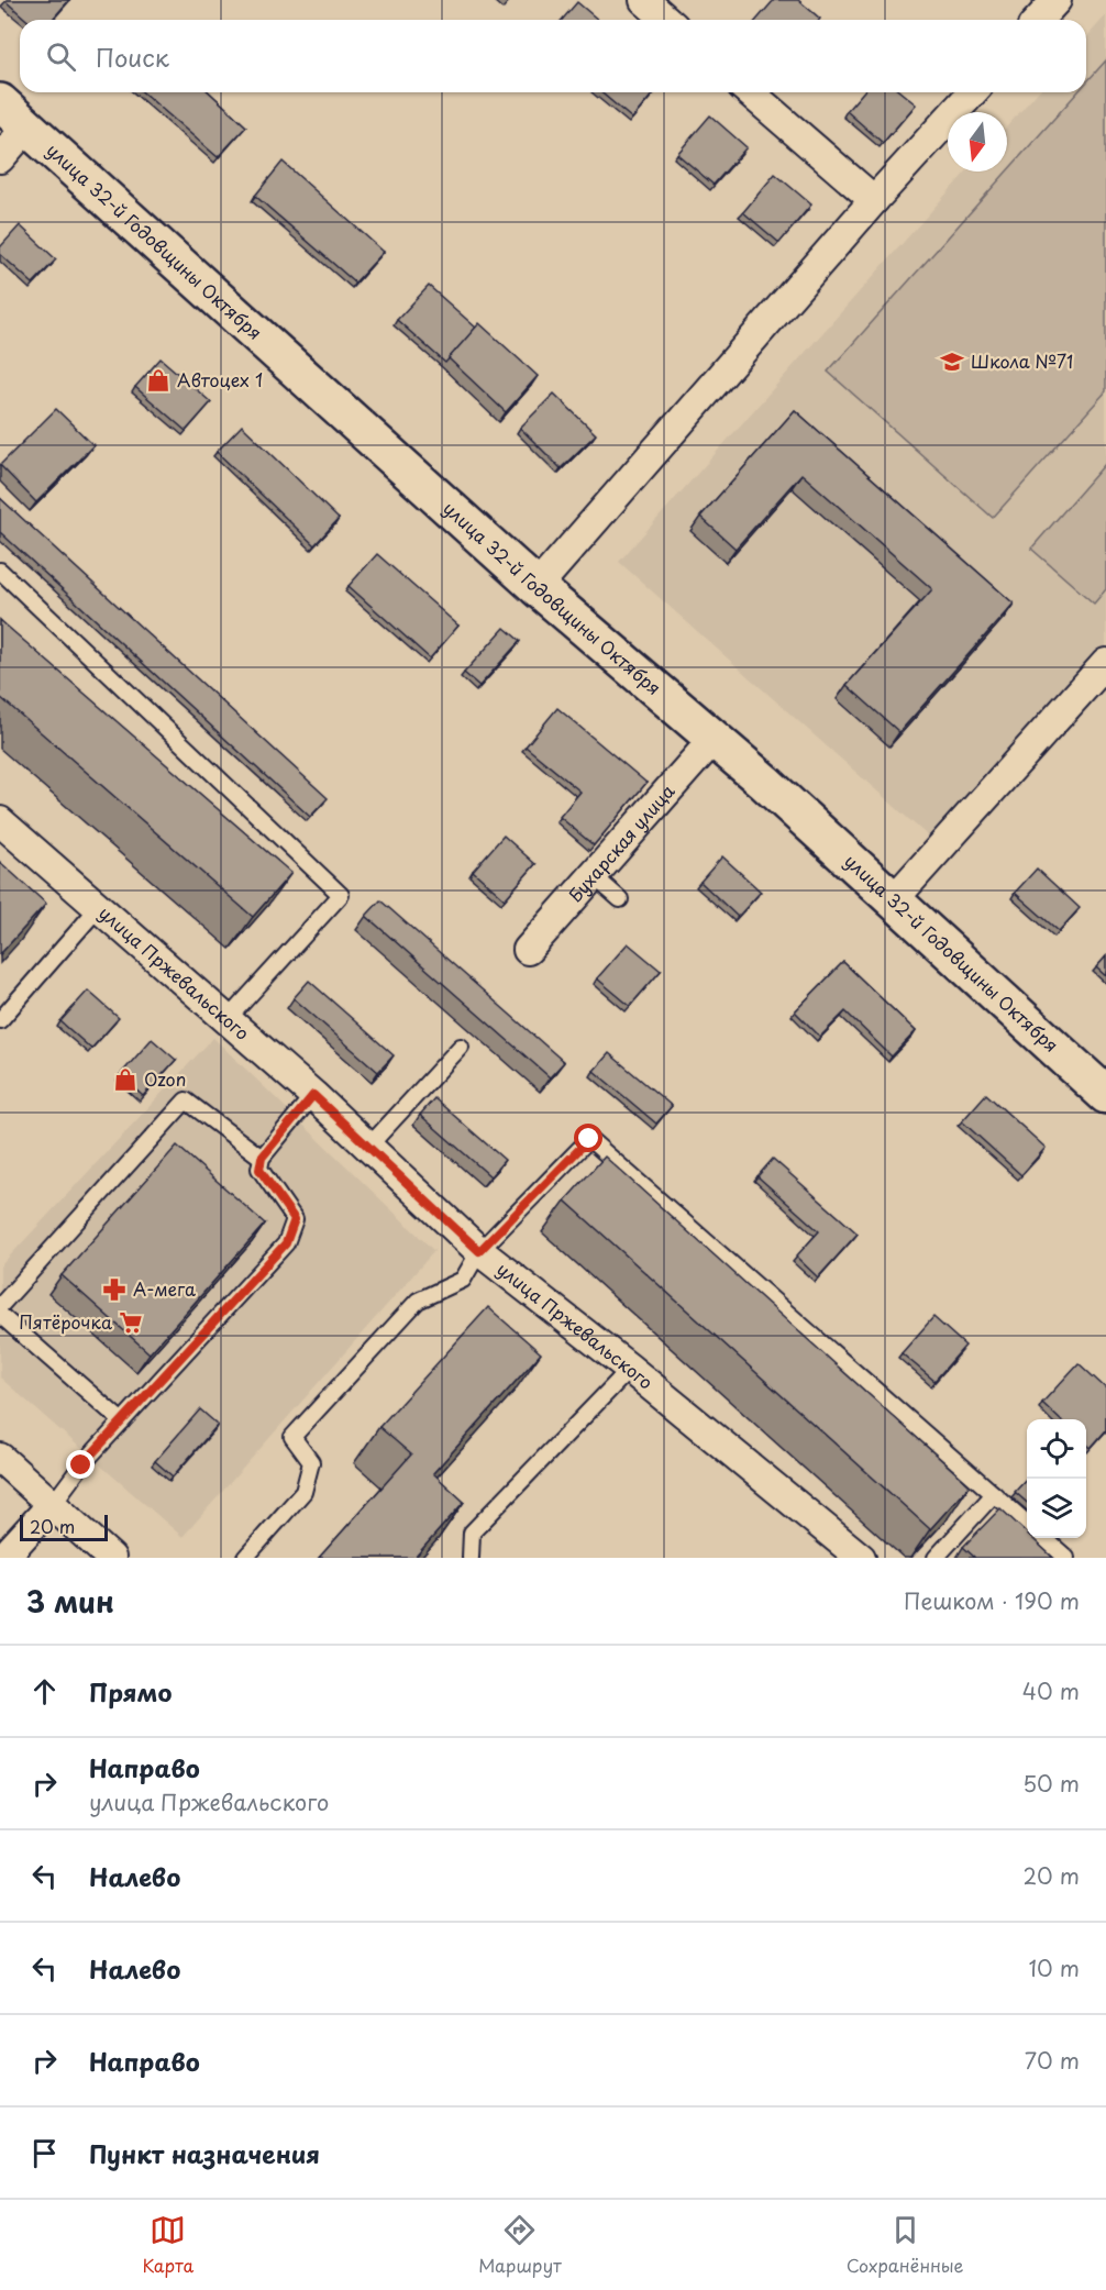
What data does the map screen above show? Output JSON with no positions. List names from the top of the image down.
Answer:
{
  "streets": {
    "main road": ["улица 32-й Годовщины Октября"],
    "street": ["Бухарская улица", "улица Пржевальского"]
  },
  "crossings": [
    ["улица 32-й Годовщины Октября", "Бухарская улица"]
  ],
  "places": {
    "school or university": ["Школа №71"],
    "shop": ["Автоцех 1", "Ozon"],
    "pharmacy": ["А-мега"],
    "supermarket": ["Пятёрочка"]
  },
  "scale_bar": "20 m",
  "north": "bottom",
  "page": {
    "search": "Поиск",
    "scale": "20 m",
    "heading": ["3 мин", "Пешком · 190 m"],
    "list": [
      ["Прямо", "40 m"],
      ["Направо", "улица Пржевальского", "50 m"],
      ["Налево", "20 m"],
      ["Налево", "10 m"],
      ["Направо", "70 m"],
      "Пункт назначения"
    ],
    "nav": ["Карта", "Маршрут", "Сохранённые"]
  }
}
